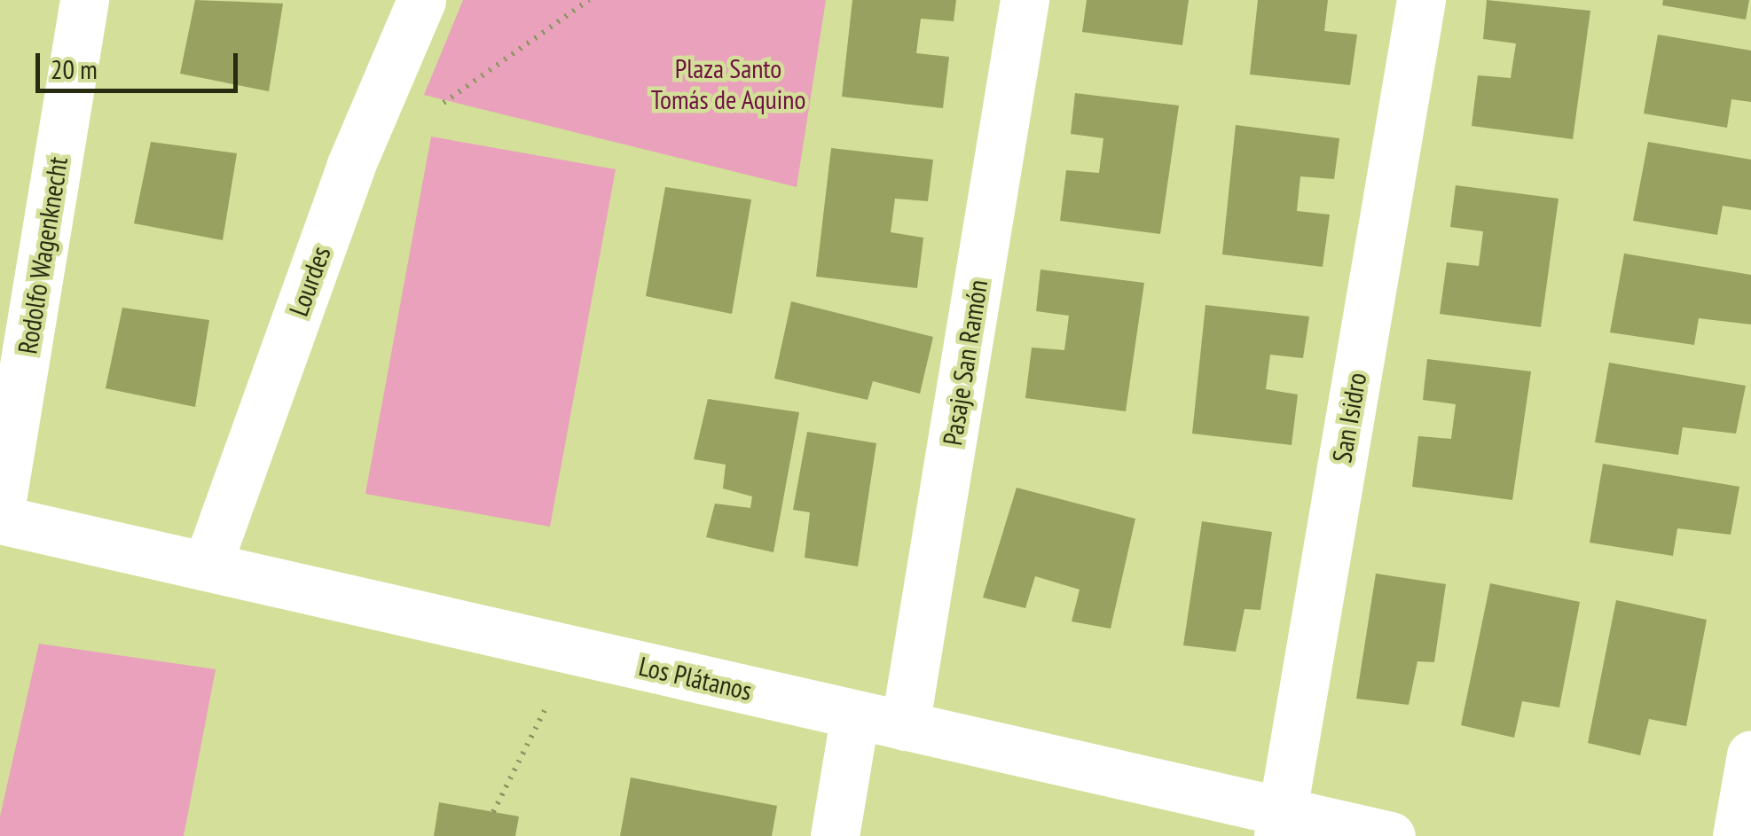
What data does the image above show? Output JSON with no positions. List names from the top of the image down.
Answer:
{
  "streets": {
    "street": [
      "Rodolfo Wagenknecht",
      "Lourdes",
      "Pasaje San Ramón",
      "San Isidro",
      "Los Plátanos"
    ]
  },
  "crossings": [
    ["Lourdes", "Los Plátanos"],
    ["Pasaje San Ramón", "Los Plátanos"],
    ["San Isidro", "Los Plátanos"]
  ],
  "parks": ["Plaza Santo Tomás de Aquino"],
  "scale_bar": "20 m"
}
